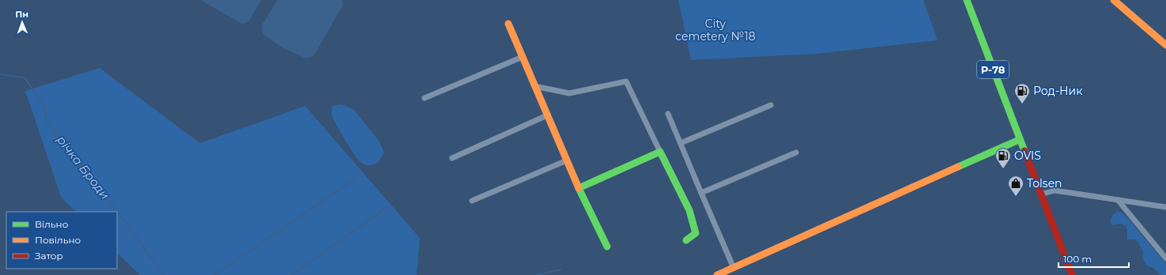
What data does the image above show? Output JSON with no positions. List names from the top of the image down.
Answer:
{
  "streets": {
    "main road": ["Р-78"]
  },
  "water": ["річка Броди"],
  "parks": ["City cemetery №18"],
  "places": {
    "fuel station": ["Род-Ник", "OVIS"],
    "shop": ["Tolsen"]
  },
  "legend": ["Вільно", "Повільно", "Затор"],
  "scale_bar": "100 m",
  "north": "top"
}
